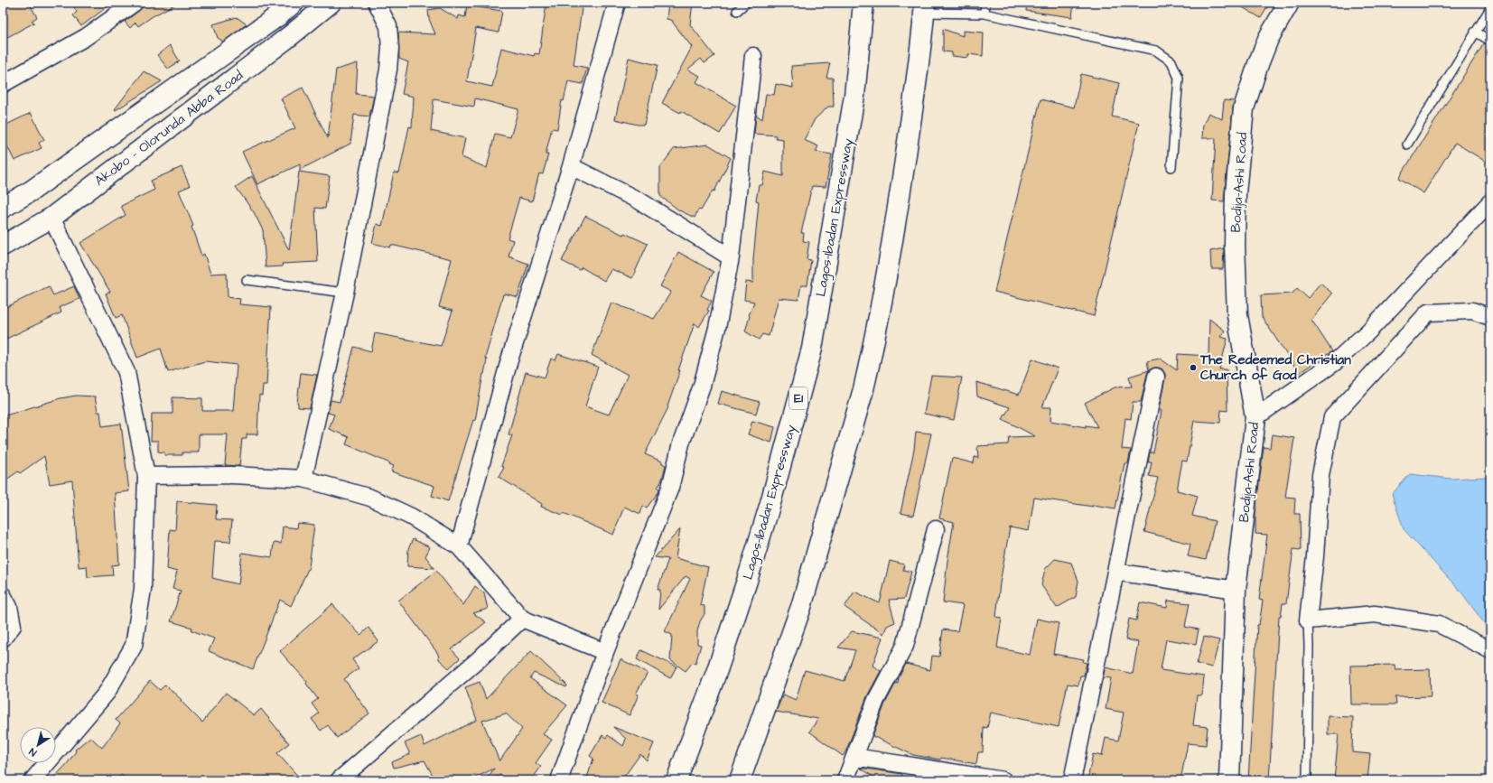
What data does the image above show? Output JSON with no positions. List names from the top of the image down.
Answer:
{
  "streets": {
    "main road": [
      "Akobo - Olorunda Abba Road",
      "Bodija-Ashi Road",
      "Lagos-Ibadan Expressway",
      "E1"
    ]
  },
  "places": ["The Redeemed Christian Church of God"],
  "north": "bottom left"
}
